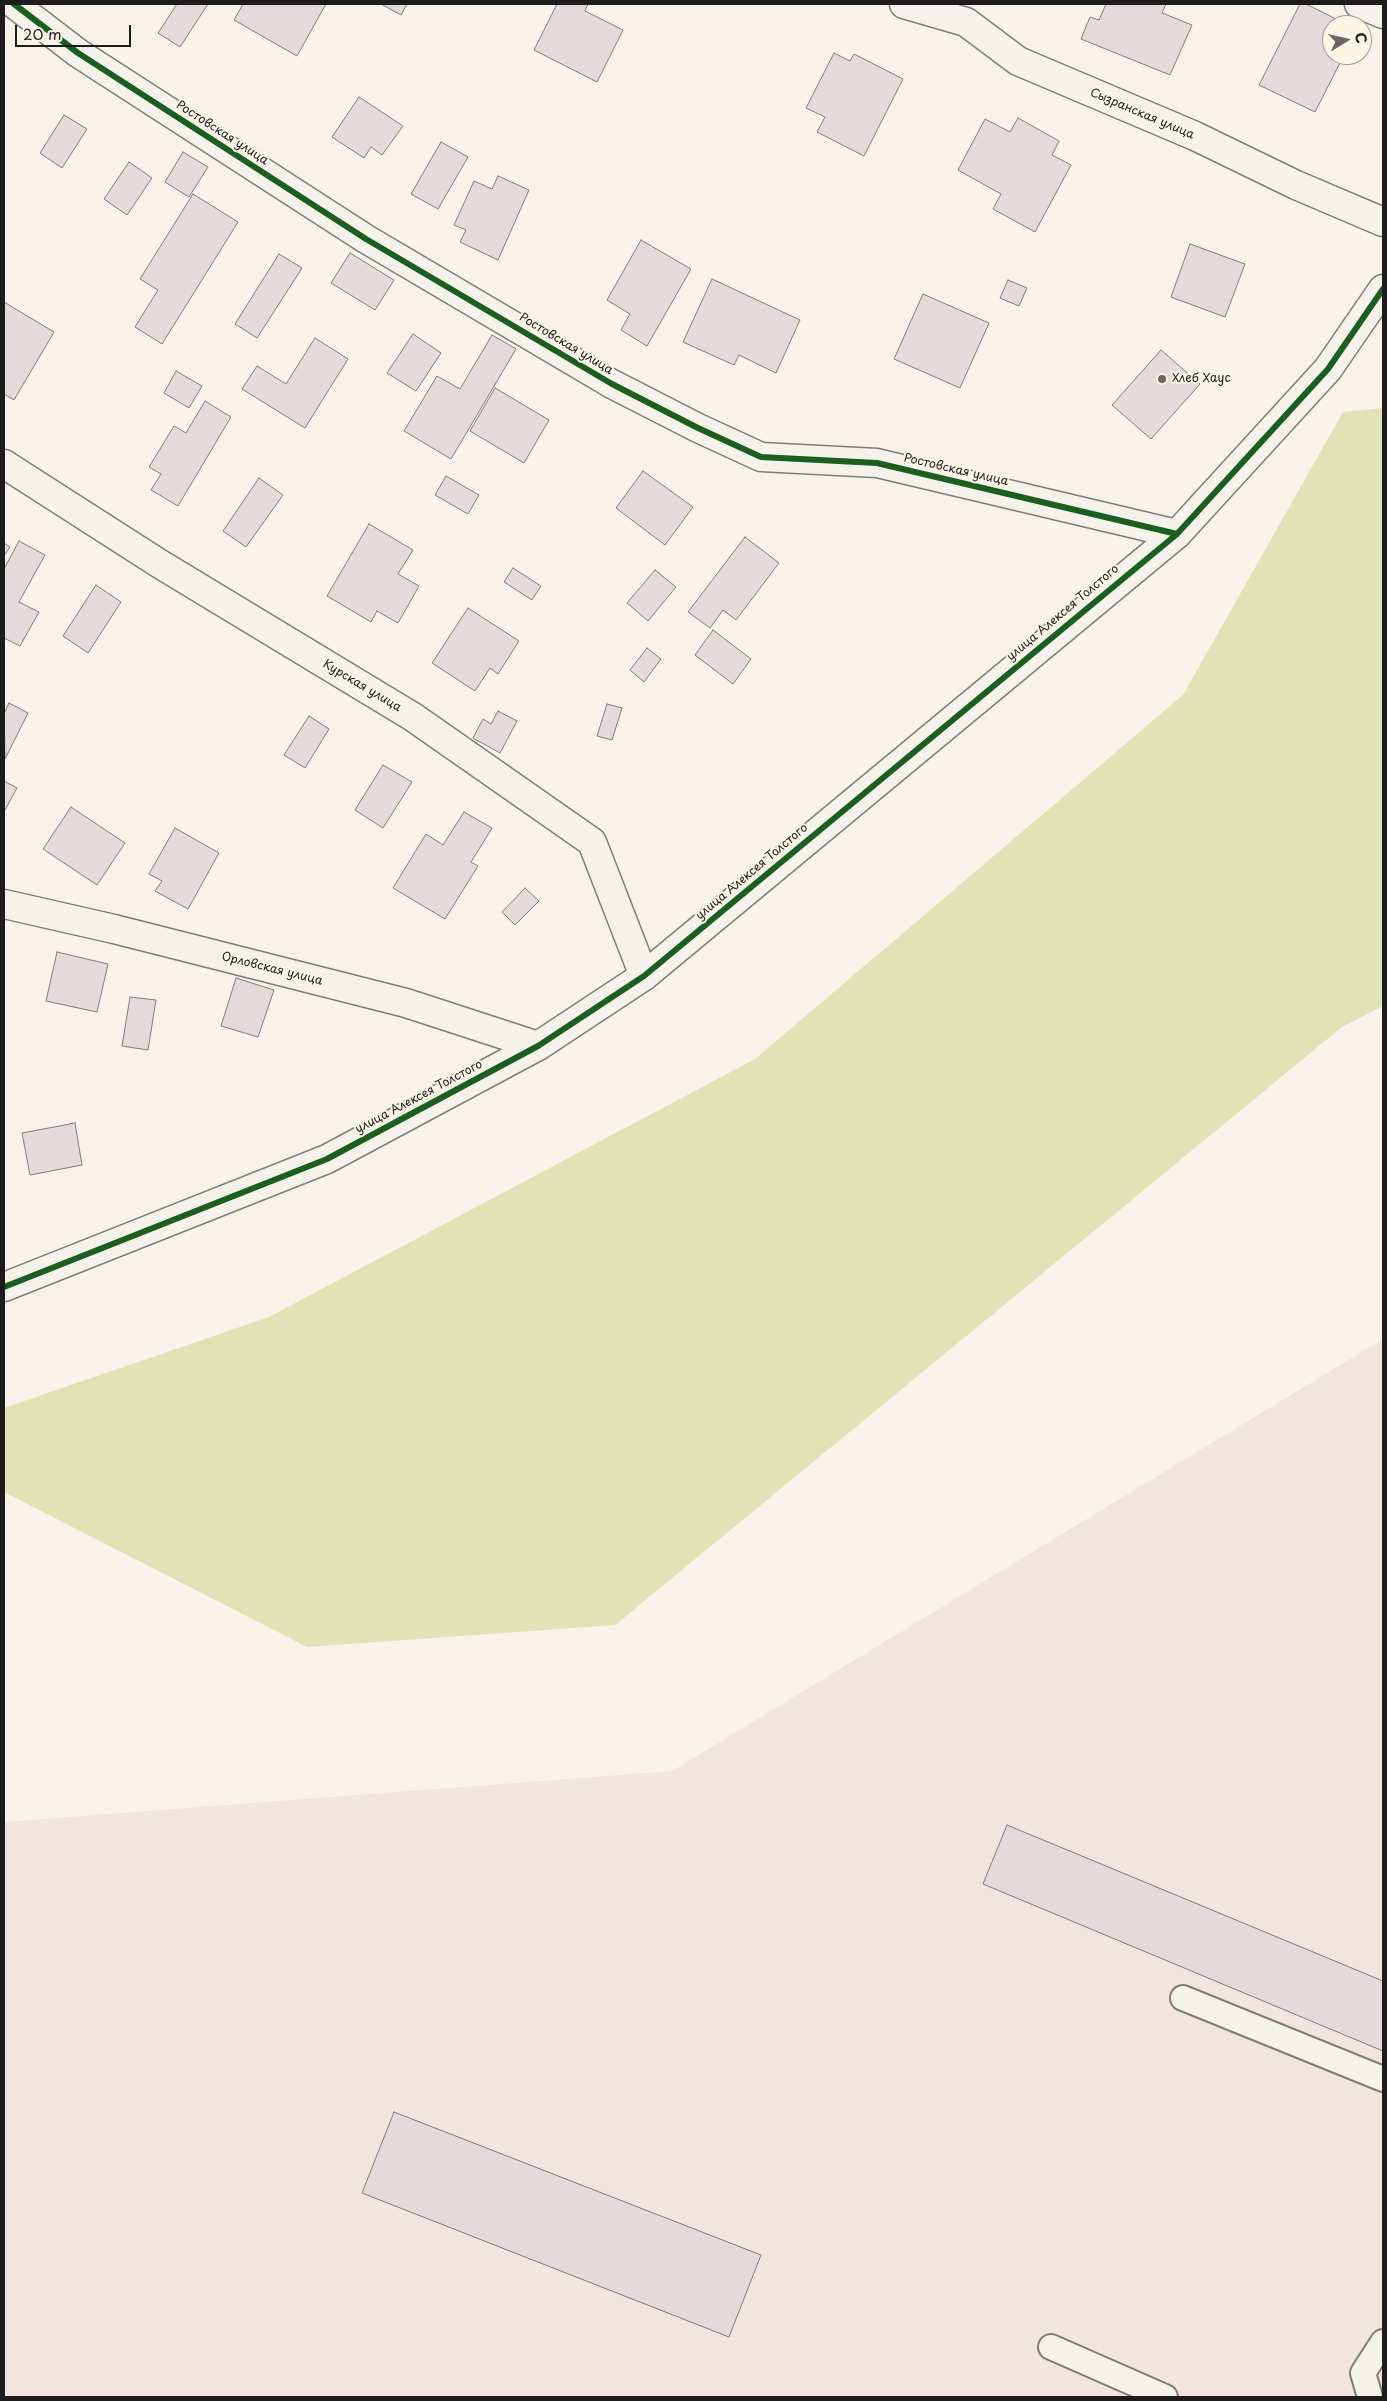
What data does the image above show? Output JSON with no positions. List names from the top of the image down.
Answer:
{
  "streets": {
    "street": [
      "Сызранская улица",
      "Ростовская улица",
      "улица Алексея Толстого",
      "Курская улица",
      "Орловская улица"
    ]
  },
  "crossings": [
    ["Ростовская улица", "улица Алексея Толстого"],
    ["улица Алексея Толстого", "Курская улица"],
    ["улица Алексея Толстого", "Орловская улица"]
  ],
  "places": ["Хлеб Хаус"],
  "scale_bar": "20 m",
  "north": "right"
}
